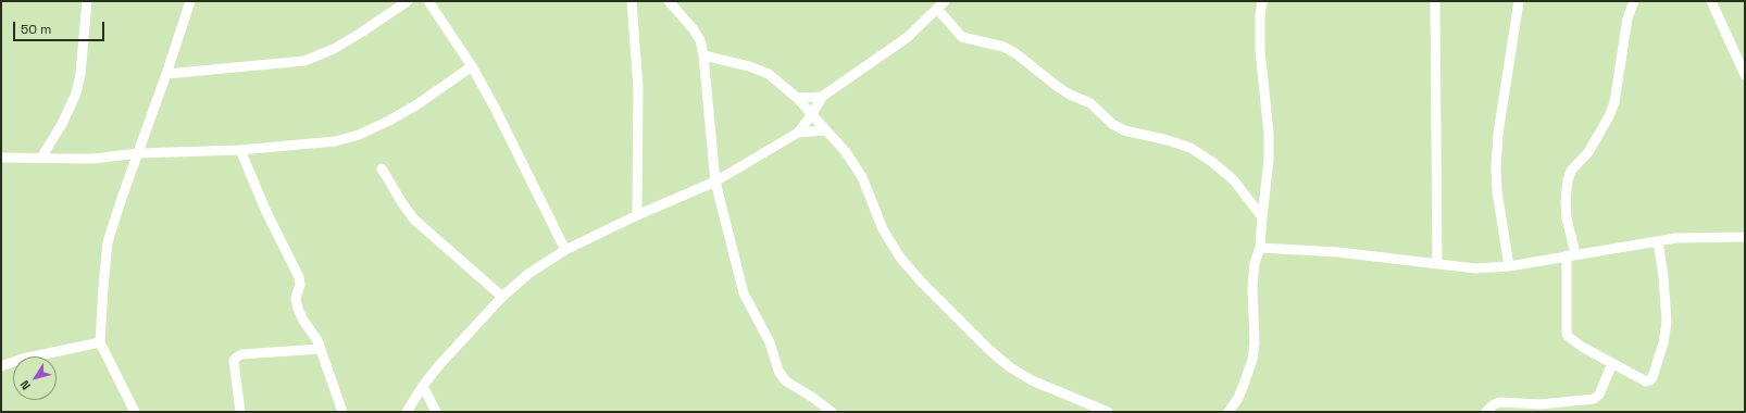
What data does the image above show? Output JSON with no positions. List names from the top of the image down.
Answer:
{
  "scale_bar": "50 m",
  "north": "bottom left"
}
